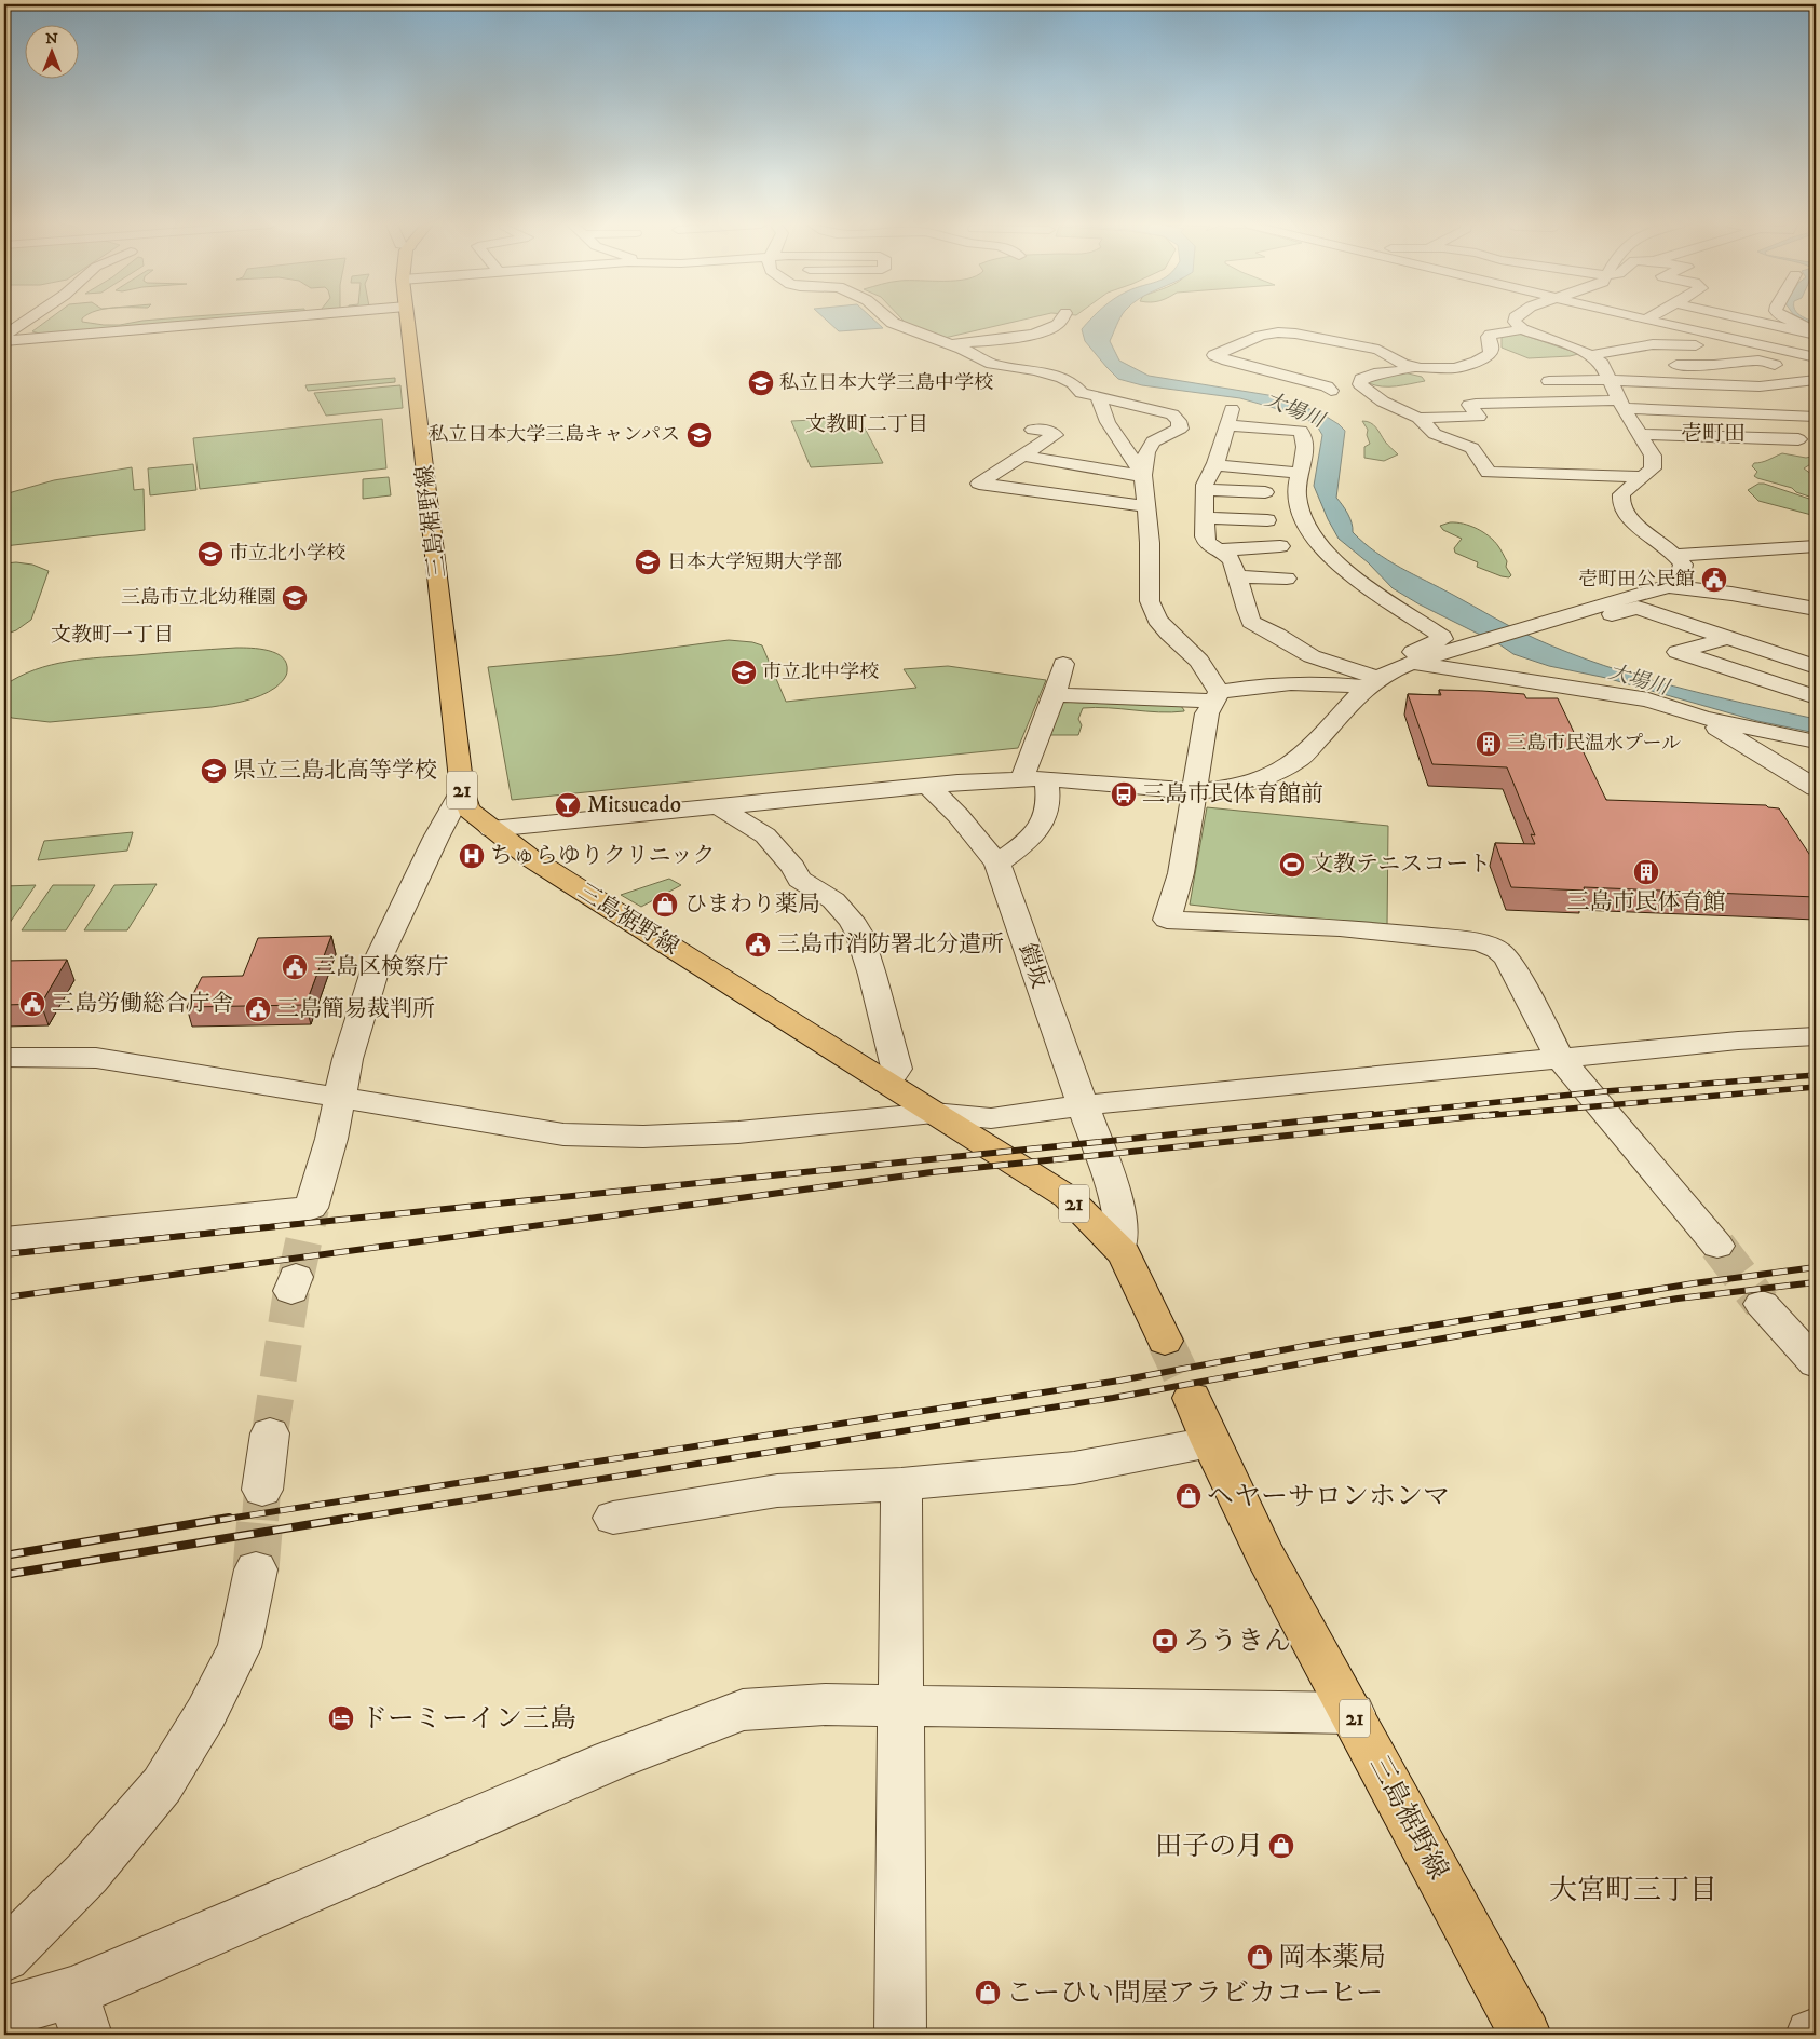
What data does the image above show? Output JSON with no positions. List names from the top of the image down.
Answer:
{
  "streets": {
    "main road": ["三島裾野線", "21"],
    "street": ["鎧坂"]
  },
  "crossings": [
    ["三島裾野線", "鎧坂"]
  ],
  "districts": [
    "文教町二丁目",
    "壱町田",
    "文教町一丁目",
    "大宮町三丁目"
  ],
  "water": ["大場川"],
  "places": {
    "school or university": [
      "私立日本大学三島中学校",
      "私立日本大学三島キャンパス",
      "市立北小学校",
      "日本大学短期大学部",
      "三島市立北幼稚園",
      "市立北中学校",
      "県立三島北高等学校"
    ],
    "public building": [
      "壱町田公民館",
      "三島市消防署北分遣所",
      "三島区検察庁",
      "三島労働総合庁舎",
      "三島簡易裁判所"
    ],
    "building": ["三島市民温水プール", "三島市民体育館"],
    "bus stop": ["三島市民体育館前"],
    "bar": ["Mitsucado"],
    "hospital": ["ちゅらゆりクリニック"],
    "sports": ["文教テニスコート"],
    "shop": [
      "ひまわり薬局",
      "ヘヤーサロンホンマ",
      "田子の月",
      "岡本薬局",
      "こーひい問屋アラビカコーヒー"
    ],
    "bank": ["ろうきん"],
    "hotel": ["ドーミーイン三島"]
  },
  "north": "top"
}
